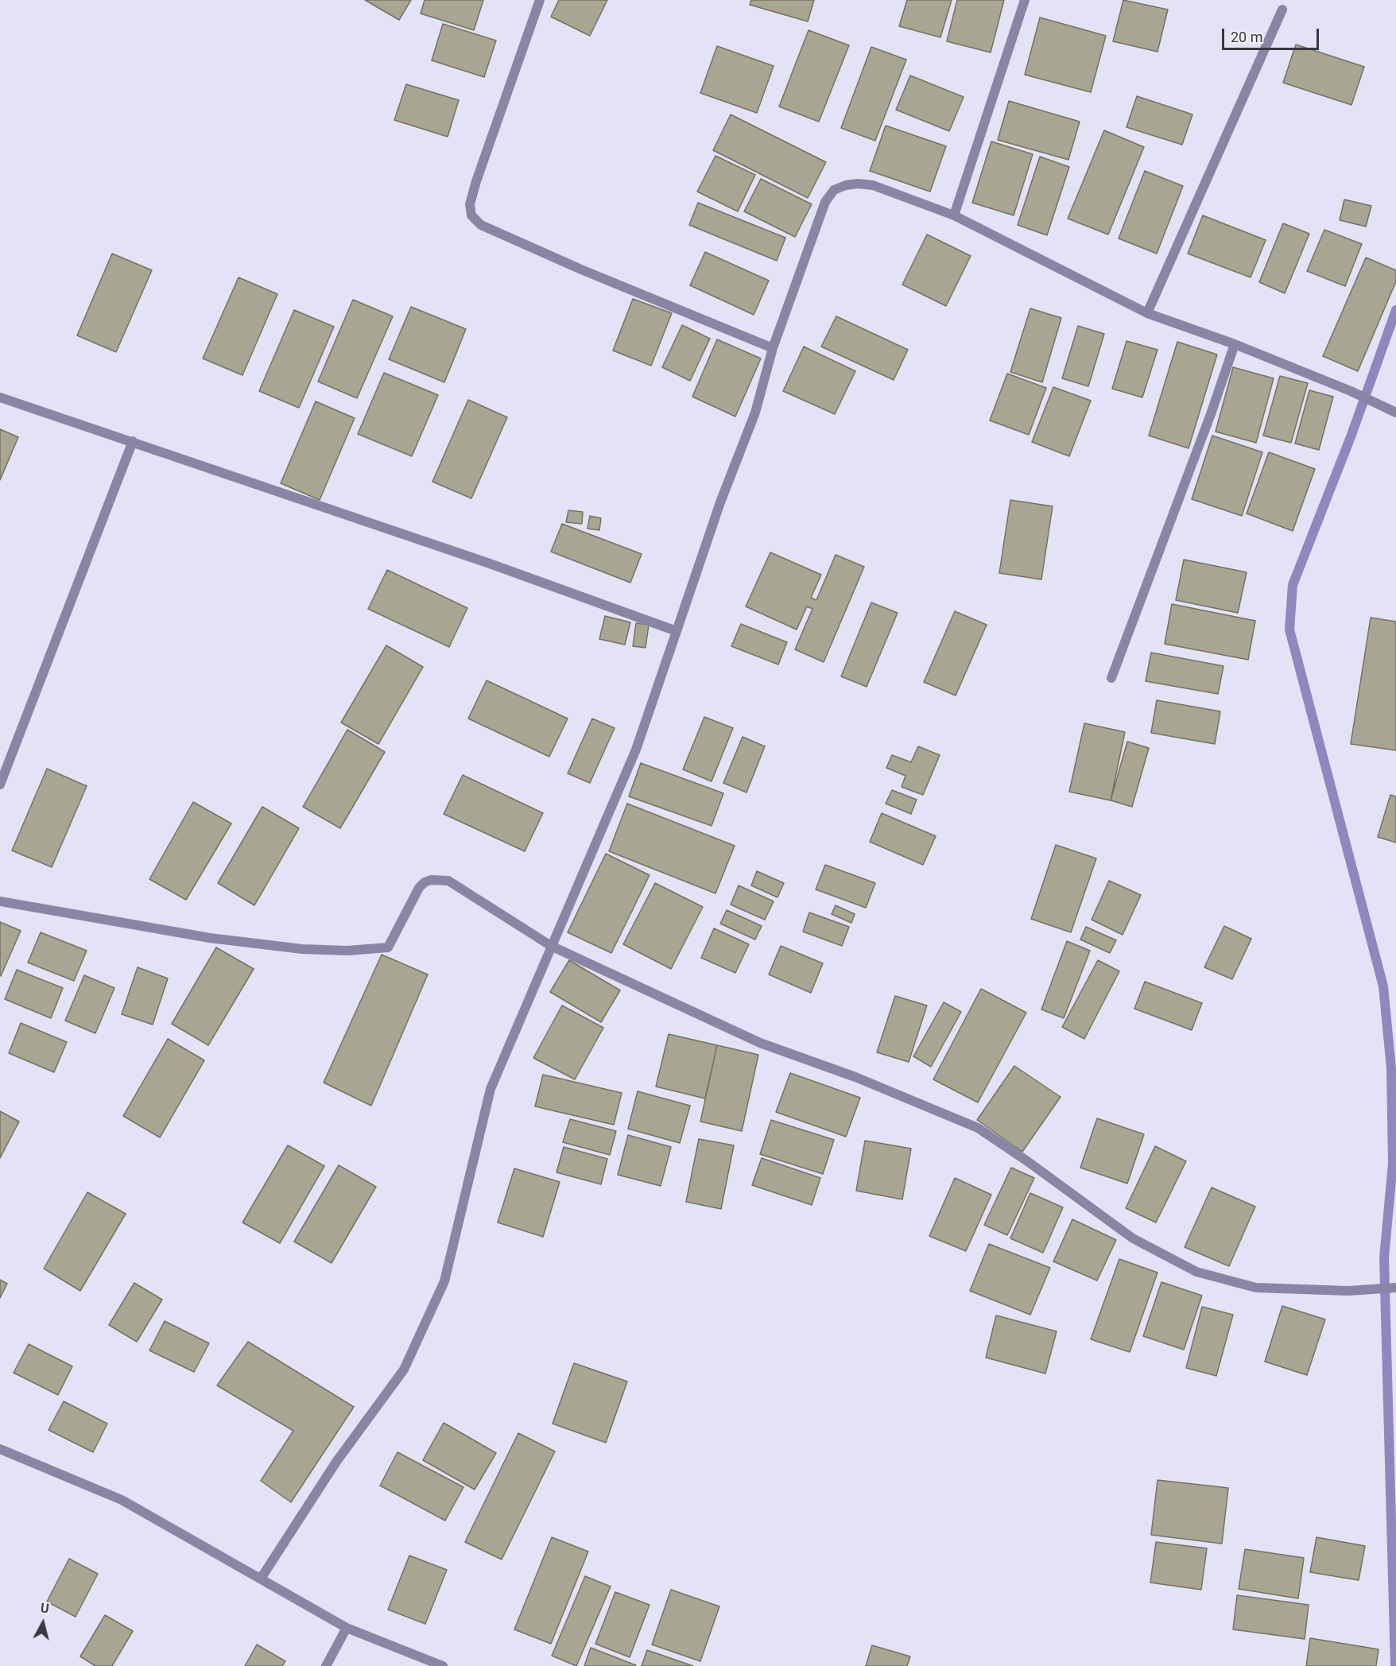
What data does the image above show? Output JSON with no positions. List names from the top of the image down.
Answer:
{
  "scale_bar": "20 m",
  "north": "top"
}
